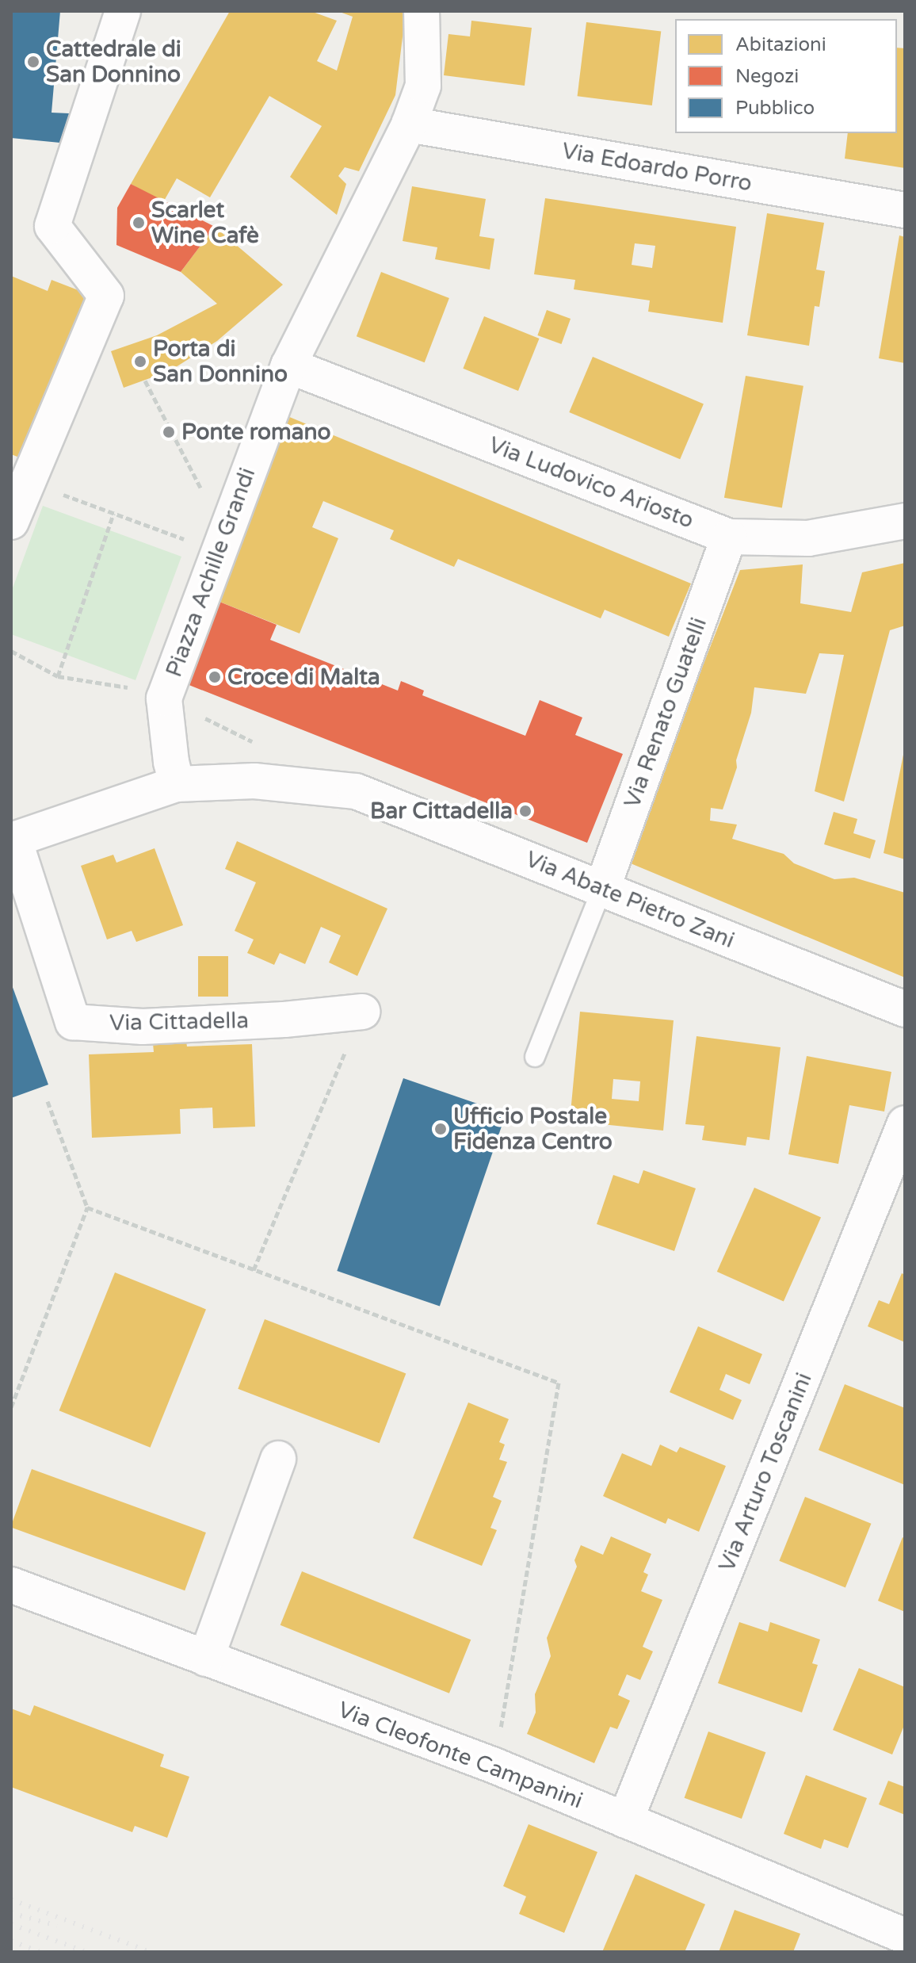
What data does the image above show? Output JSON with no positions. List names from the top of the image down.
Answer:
{
  "streets": {
    "street": [
      "Via Edoardo Porro",
      "Via Ludovico Ariosto",
      "Piazza Achille Grandi",
      "Via Renato Guatelli",
      "Via Abate Pietro Zani",
      "Via Cittadella",
      "Via Arturo Toscanini",
      "Via Cleofonte Campanini"
    ]
  },
  "crossings": [
    ["Via Edoardo Porro", "Piazza Achille Grandi"],
    ["Via Ludovico Ariosto", "Piazza Achille Grandi"],
    ["Via Ludovico Ariosto", "Via Renato Guatelli"],
    ["Piazza Achille Grandi", "Via Abate Pietro Zani"],
    ["Via Renato Guatelli", "Via Abate Pietro Zani"],
    ["Via Abate Pietro Zani", "Via Cittadella"],
    ["Via Arturo Toscanini", "Via Cleofonte Campanini"]
  ],
  "places": [
    "Cattedrale di San Donnino",
    "Scarlet Wine Cafè",
    "Porta di San Donnino",
    "Ponte romano",
    "Croce di Malta",
    "Bar Cittadella",
    "Ufficio Postale Fidenza Centro"
  ],
  "legend": ["Abitazioni", "Negozi", "Pubblico"]
}
